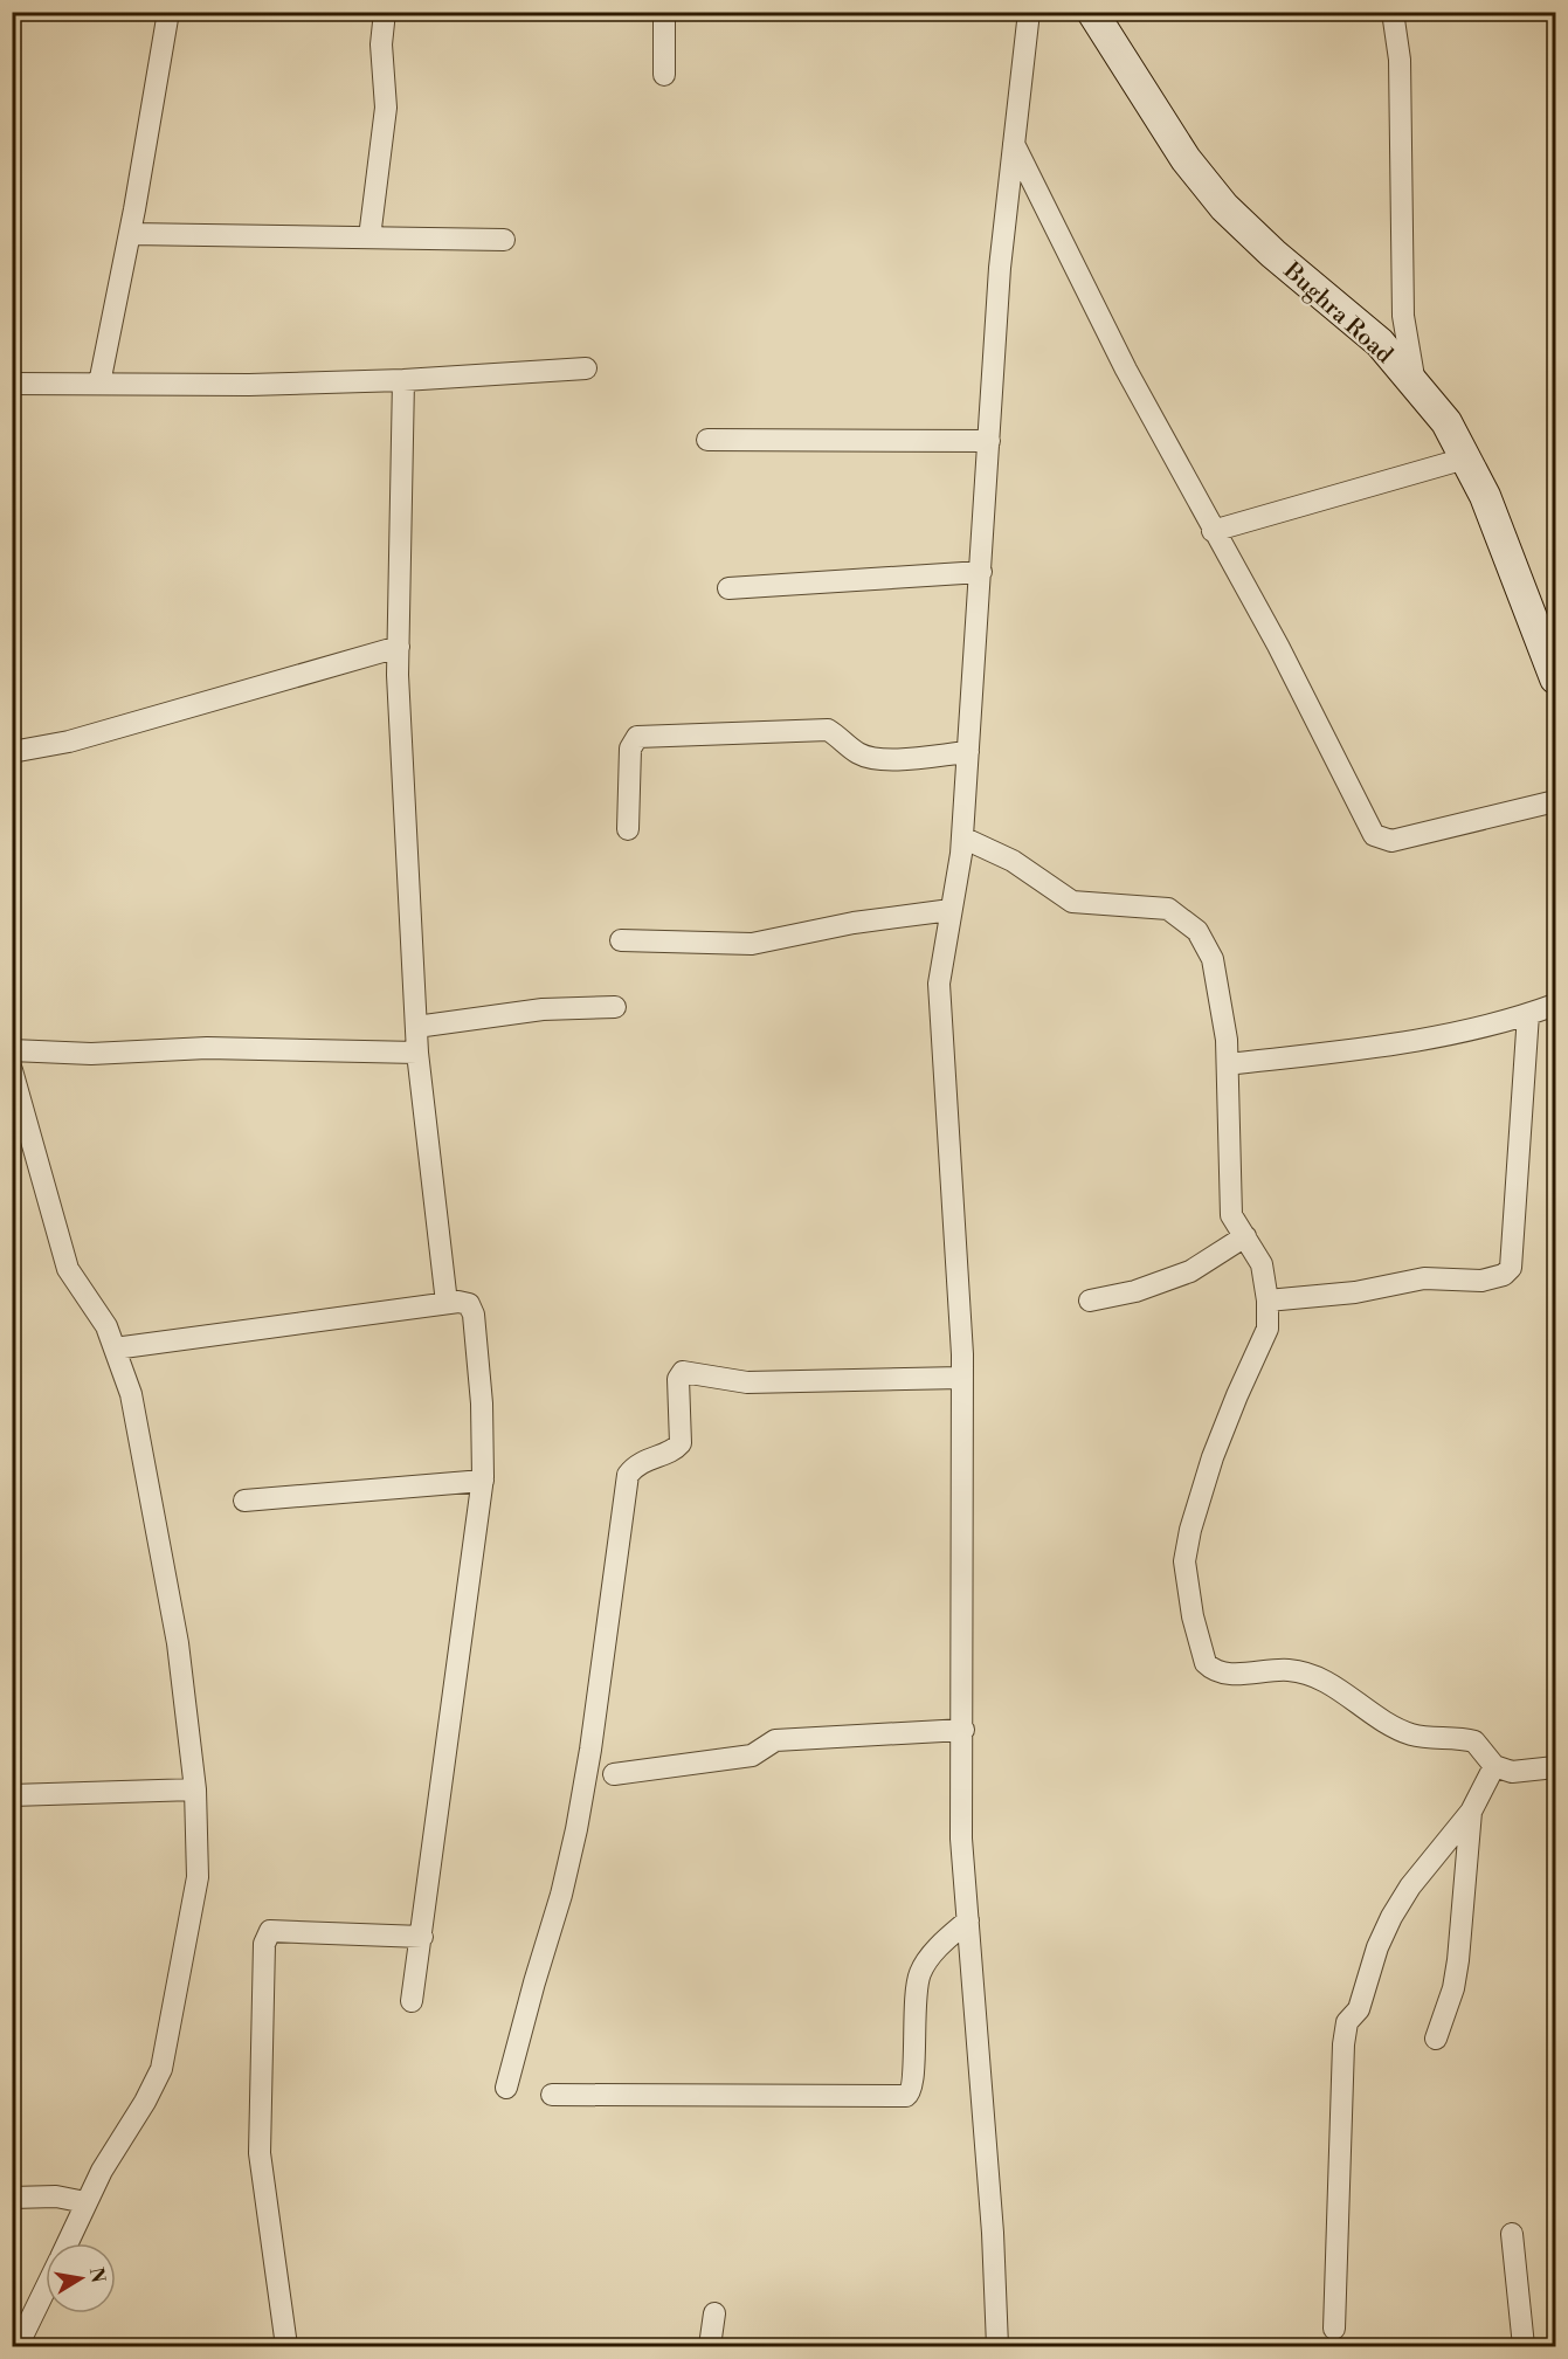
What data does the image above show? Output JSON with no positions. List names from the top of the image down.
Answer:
{
  "streets": {
    "street": ["Bughra Road"]
  },
  "north": "right"
}
